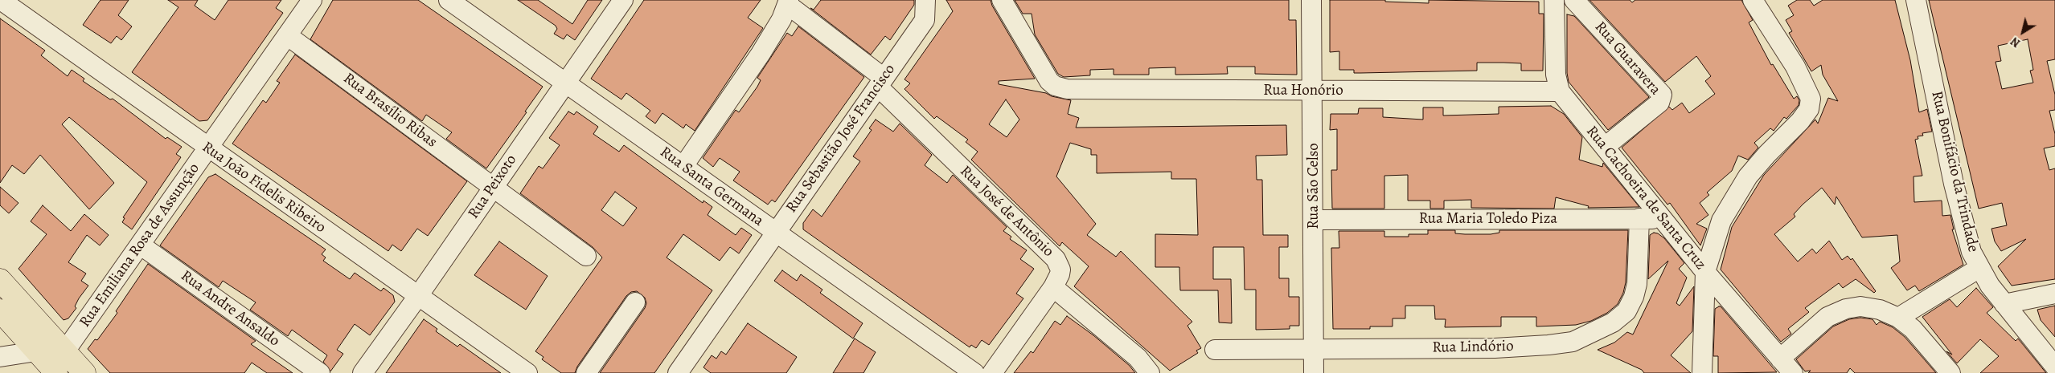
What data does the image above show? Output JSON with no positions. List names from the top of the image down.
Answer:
{
  "streets": {
    "street": [
      "Rua Guaravera",
      "Rua Honório",
      "Rua Brasílio Ribas",
      "Rua Sebastião José Francisco",
      "Rua Bonifácio da Trindade",
      "Rua São Celso",
      "Rua Peixoto",
      "Rua Santa Germana",
      "Rua João Fidelis Ribeiro",
      "Rua Cachoeira de Santa Cruz",
      "Rua José de Antônio",
      "Rua Maria Toledo Piza",
      "Rua Emiliana Rosa de Assunção",
      "Rua Andre Ansaldo",
      "Rua Lindório"
    ]
  },
  "crossings": [
    ["Rua Guaravera", "Rua Cachoeira de Santa Cruz"],
    ["Rua Honório", "Rua São Celso"],
    ["Rua Honório", "Rua Cachoeira de Santa Cruz"],
    ["Rua Brasílio Ribas", "Rua Peixoto"],
    ["Rua Brasílio Ribas", "Rua Emiliana Rosa de Assunção"],
    ["Rua Sebastião José Francisco", "Rua Santa Germana"],
    ["Rua Sebastião José Francisco", "Rua José de Antônio"],
    ["Rua São Celso", "Rua Maria Toledo Piza"],
    ["Rua São Celso", "Rua Lindório"],
    ["Rua Peixoto", "Rua Santa Germana"],
    ["Rua Peixoto", "Rua João Fidelis Ribeiro"],
    ["Rua João Fidelis Ribeiro", "Rua Emiliana Rosa de Assunção"],
    ["Rua Cachoeira de Santa Cruz", "Rua Maria Toledo Piza"],
    ["Rua Maria Toledo Piza", "Rua Lindório"],
    ["Rua Emiliana Rosa de Assunção", "Rua Andre Ansaldo"]
  ],
  "north": "bottom left"
}
